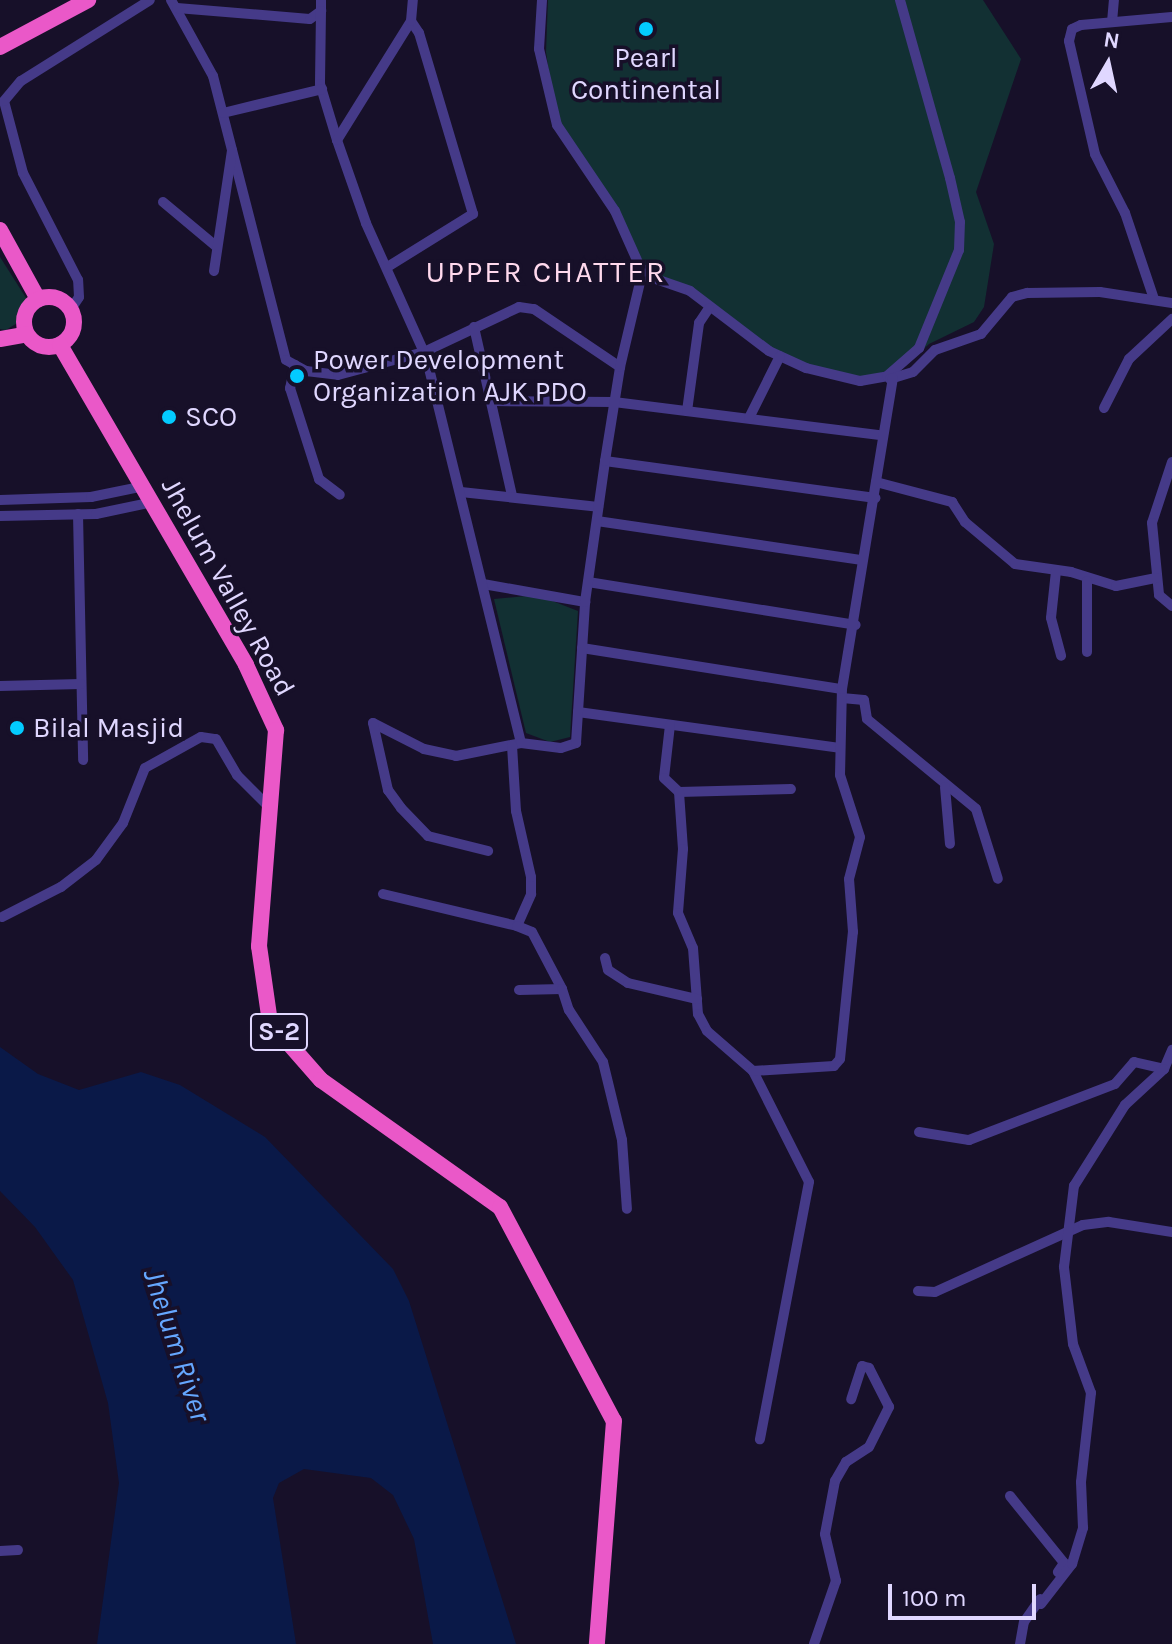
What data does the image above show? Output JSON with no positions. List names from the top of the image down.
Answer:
{
  "streets": {
    "highway": ["Jhelum Valley Road", "S-2"]
  },
  "districts": ["UPPER CHATTER"],
  "water": ["Jhelum River"],
  "places": [
    "Pearl Continental",
    "Power Development Organization AJK PDO",
    "SCO",
    "Bilal Masjid"
  ],
  "scale_bar": "100 m",
  "north": "top"
}
